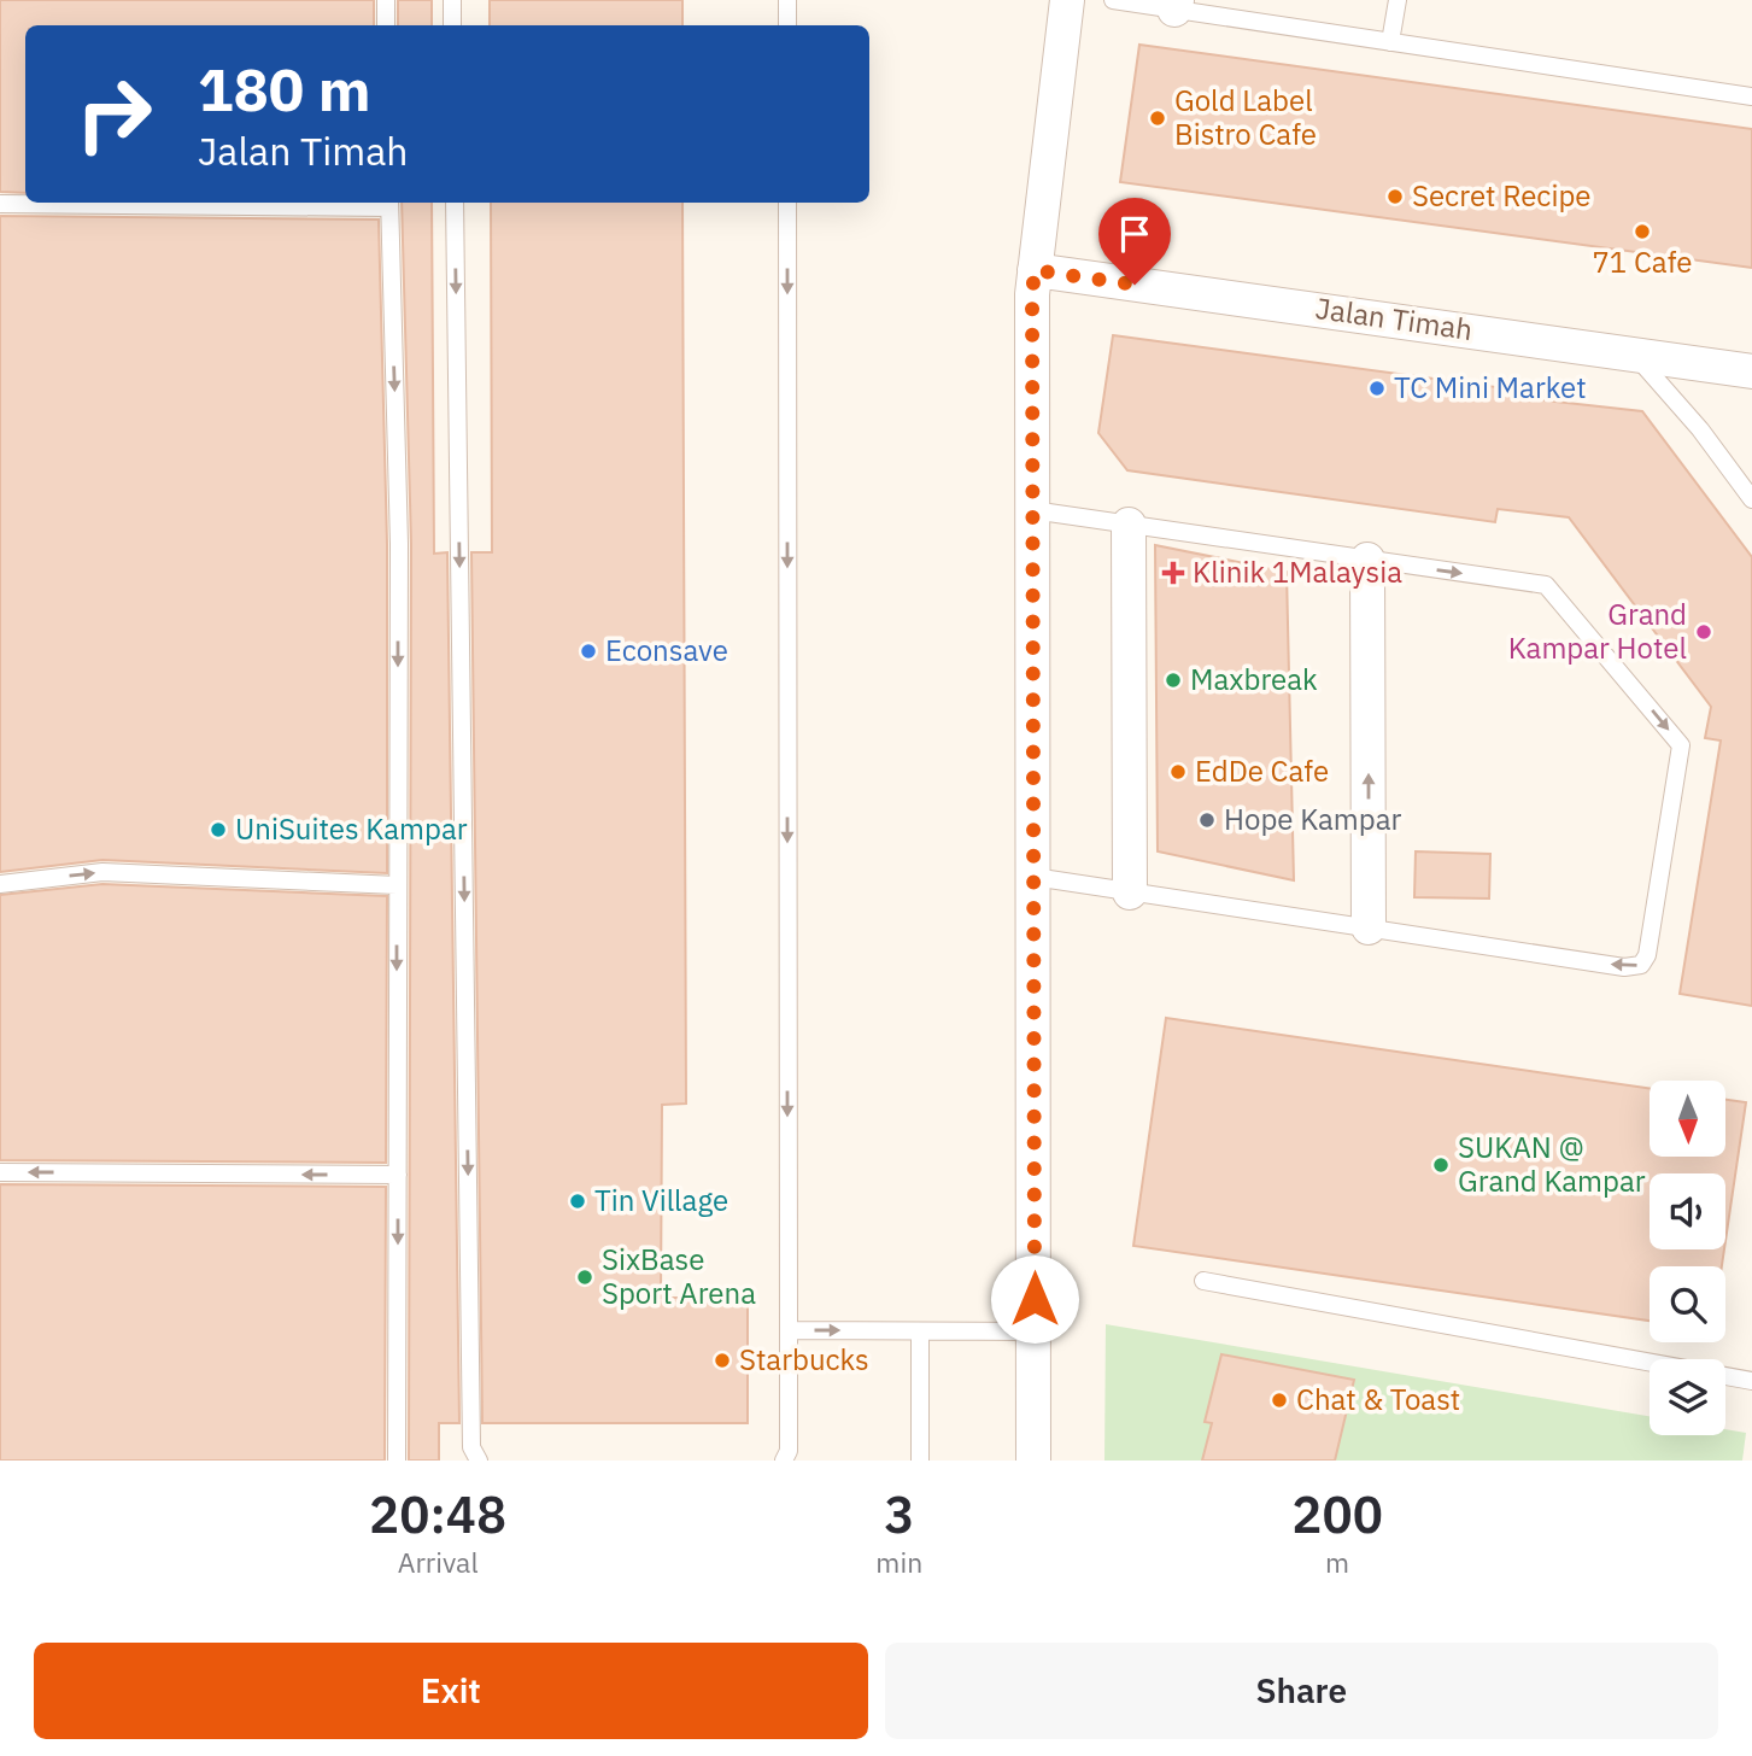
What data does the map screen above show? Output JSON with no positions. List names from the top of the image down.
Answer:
{
  "streets": {
    "street": ["Jalan Timah"]
  },
  "places": {
    "other": [
      "Gold Label Bistro Cafe",
      "Secret Recipe",
      "71 Cafe",
      "TC Mini Market",
      "Grand Kampar Hotel",
      "Econsave",
      "Maxbreak",
      "EdDe Cafe",
      "Hope Kampar",
      "UniSuites Kampar",
      "SUKAN @ Grand Kampar",
      "Tin Village",
      "SixBase Sport Arena",
      "Starbucks",
      "Chat & Toast"
    ],
    "health": ["Klinik 1Malaysia"]
  },
  "north": "bottom",
  "page": {
    "turn": ["180 m", "Jalan Timah"],
    "eta": [
      "20:48",
      "Arrival",
      "3",
      "min",
      "200",
      "m"
    ],
    "buttons": ["Exit", "Share"]
  }
}
